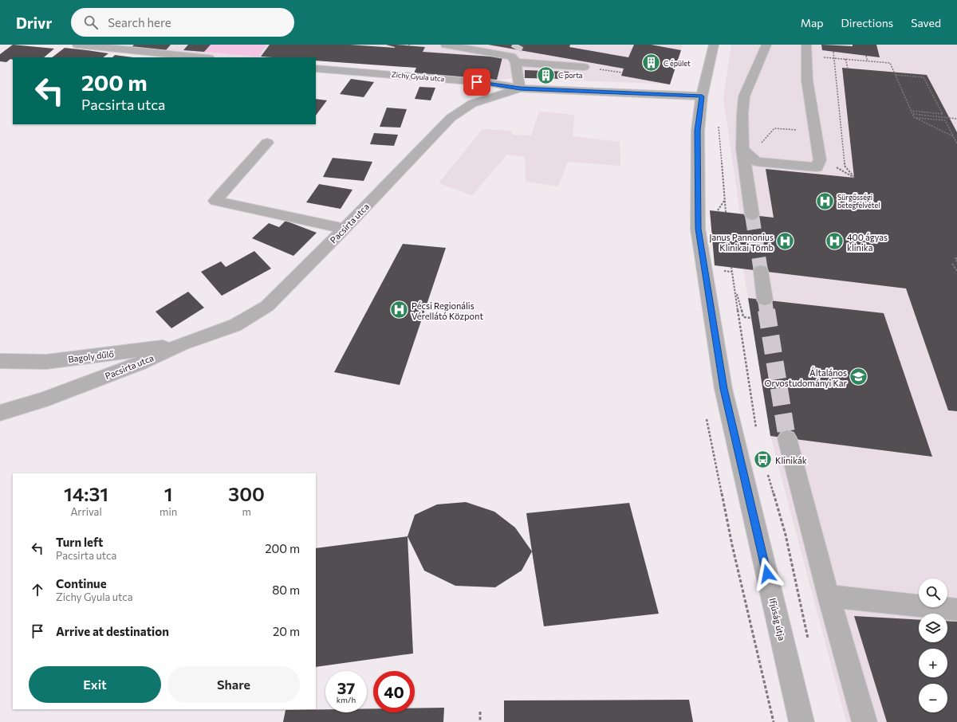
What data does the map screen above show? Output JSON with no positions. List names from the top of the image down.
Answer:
{
  "streets": {
    "street": [
      "Zichy Gyula utca",
      "Pacsirta utca",
      "Bagoly dűlő",
      "Ifjúság útja"
    ]
  },
  "crossings": [
    ["Zichy Gyula utca", "Pacsirta utca"],
    ["Pacsirta utca", "Bagoly dűlő"],
    ["Pacsirta utca", "Ifjúság útja"]
  ],
  "places": {
    "building": ["C épület", "C porta"],
    "hospital": [
      "Sürgősségi betegfelvétel",
      "Janus Pannonius Klinikai Tömb",
      "400 ágyas klinika",
      "Pécsi Regionális Vérellátó Központ"
    ],
    "school or university": ["Általános Orvostudományi Kar"],
    "bus stop": ["Klinikák"]
  },
  "page": {
    "header": "Drivr",
    "search": "Search here",
    "nav": ["Map", "Directions", "Saved"],
    "turn": ["200 m", "Pacsirta utca"],
    "eta": [
      "14:31",
      "Arrival",
      "1",
      "min",
      "300",
      "m"
    ],
    "list": [
      {
        "name": "Turn left",
        "note": "Pacsirta utca",
        "value": "200 m"
      },
      {
        "name": "Continue",
        "note": "Zichy Gyula utca",
        "value": "80 m"
      },
      {
        "name": "Arrive at destination",
        "value": "20 m"
      }
    ],
    "map_buttons": ["+", "−"],
    "buttons": ["Exit", "Share"],
    "speed": "37 km/h",
    "limit": "40"
  }
}
